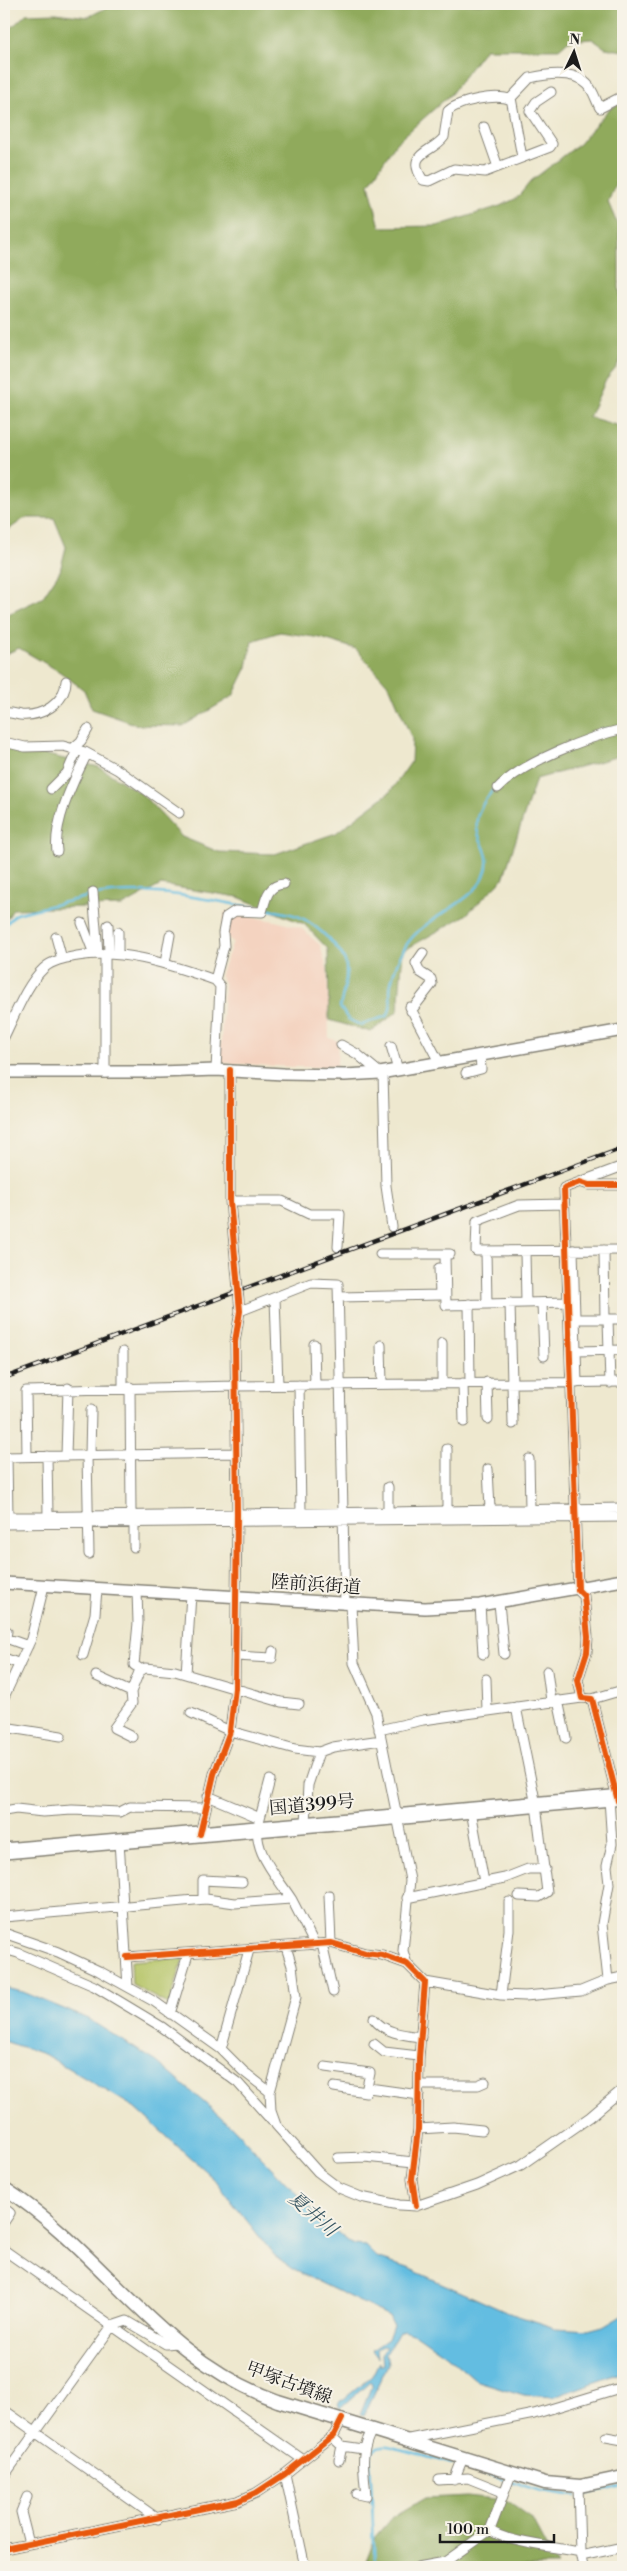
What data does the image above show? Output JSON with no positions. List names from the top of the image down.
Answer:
{
  "streets": {
    "highway": ["国道399号"],
    "main road": ["甲塚古墳線"],
    "street": ["陸前浜街道"]
  },
  "water": ["夏井川"],
  "scale_bar": "100 m",
  "north": "top"
}
